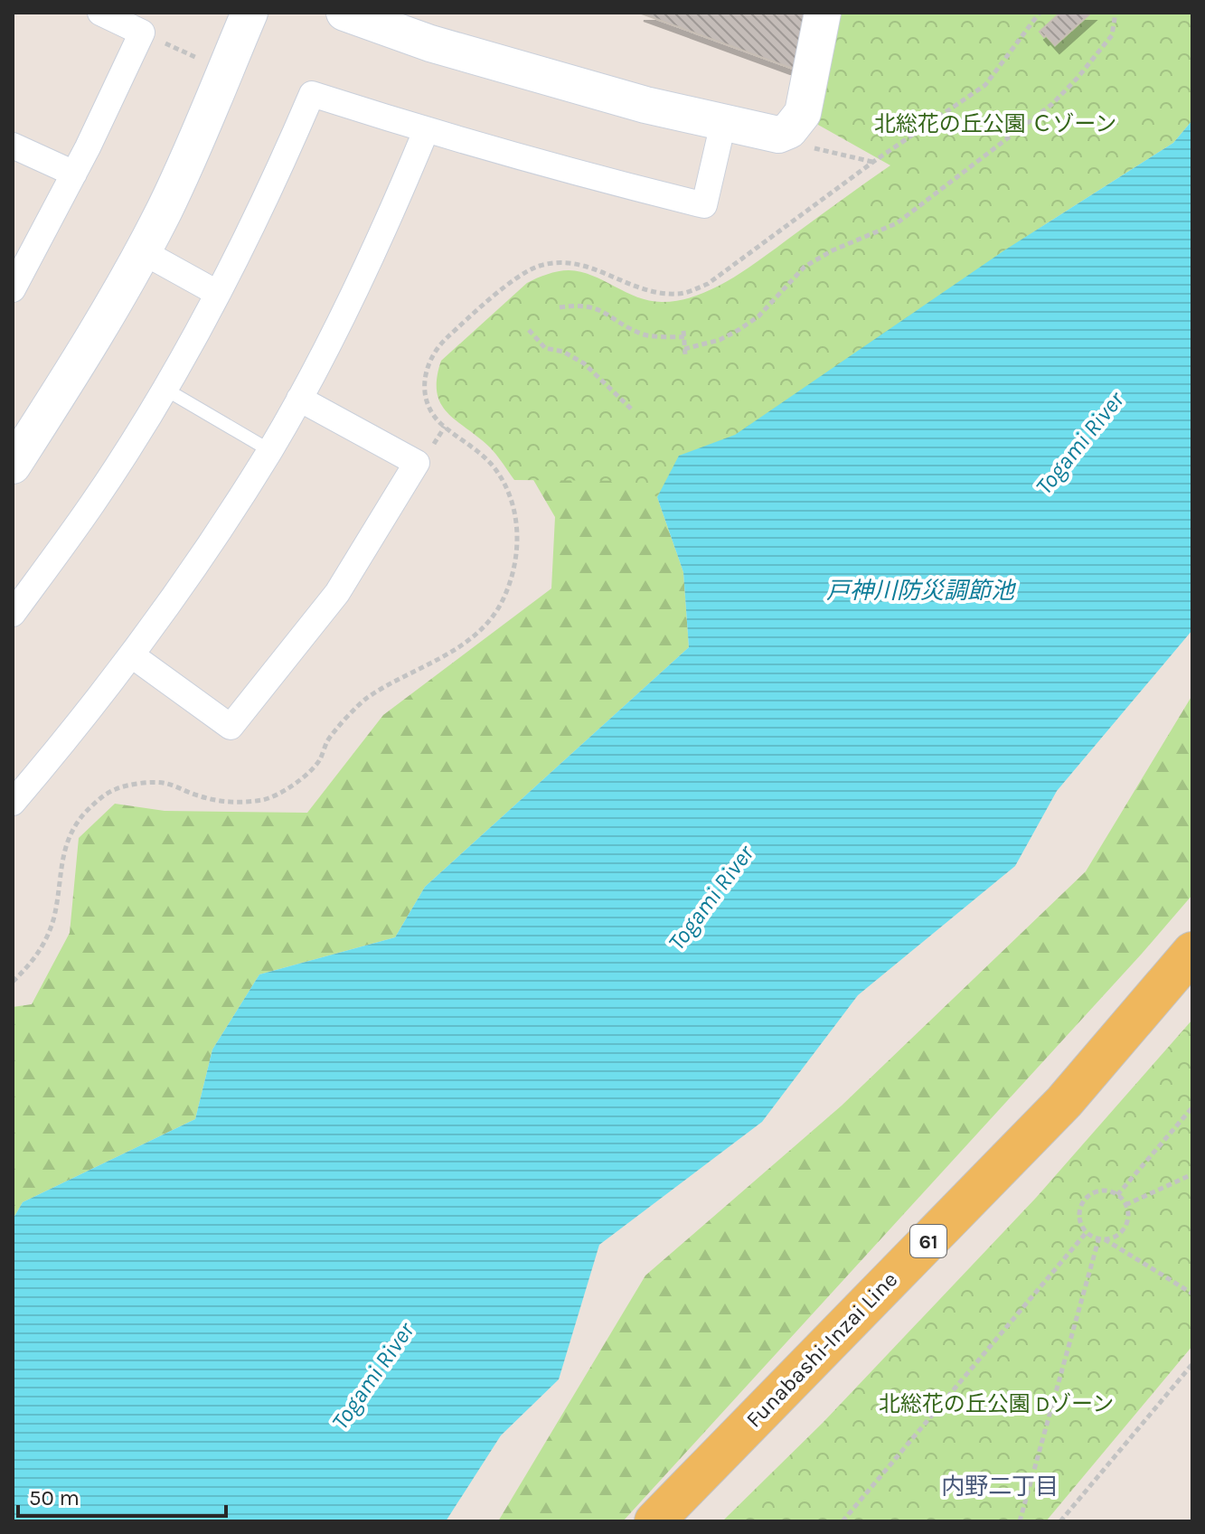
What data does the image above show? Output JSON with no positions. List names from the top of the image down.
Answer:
{
  "streets": {
    "main road": ["61", "Funabashi-Inzai Line"]
  },
  "districts": ["内野二丁目"],
  "water": ["Togami River", "戸神川防災調節池"],
  "parks": ["北総花の丘公園 Ｃゾーン", "北総花の丘公園 Dゾーン"],
  "scale_bar": "50 m"
}
